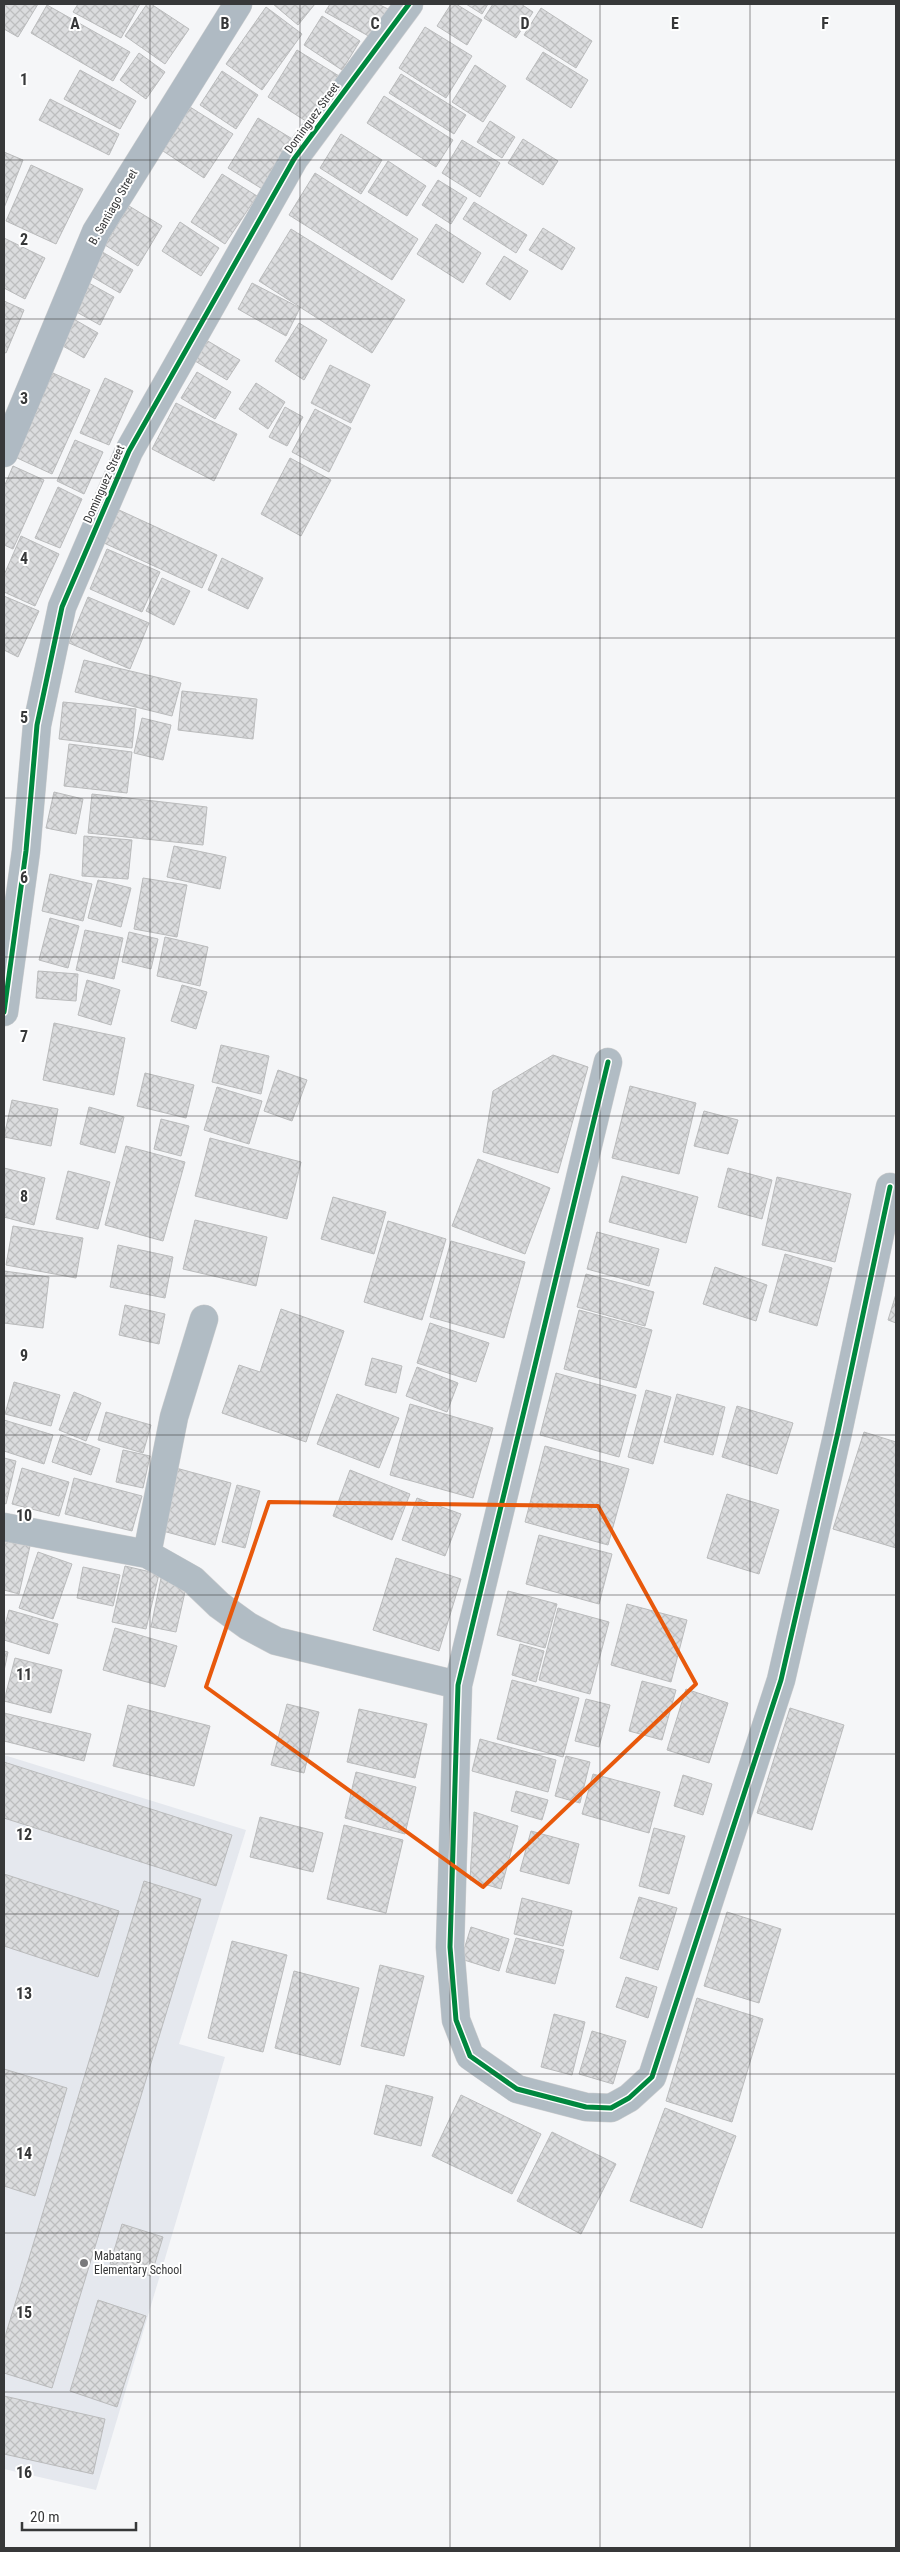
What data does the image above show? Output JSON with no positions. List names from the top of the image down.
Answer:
{
  "streets": {
    "main road": ["B. Santiago Street"],
    "street": ["Dominguez Street"]
  },
  "places": ["Mabatang Elementary School"],
  "scale_bar": "20 m",
  "grid": {
    "columns": [
      "A",
      "B",
      "C",
      "D",
      "E",
      "F"
    ],
    "rows": [
      "1",
      "2",
      "3",
      "4",
      "5",
      "6",
      "7",
      "8",
      "9",
      "10",
      "11",
      "12",
      "13",
      "14",
      "15",
      "16"
    ]
  }
}
